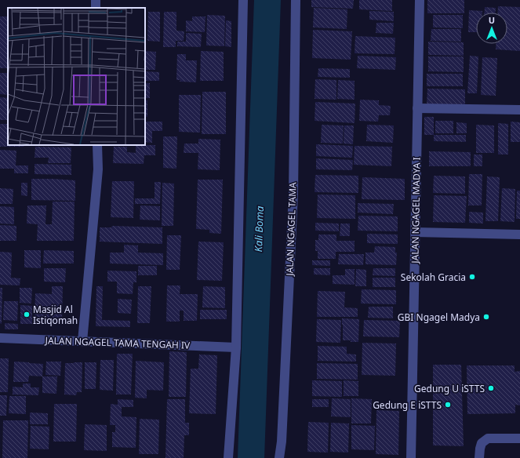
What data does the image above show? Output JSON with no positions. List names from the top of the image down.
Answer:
{
  "streets": {
    "street": ["JALAN NGAGEL MADYA I", "JALAN NGAGEL TAMA", "JALAN NGAGEL TAMA TENGAH IV"]
  },
  "water": ["Kali Boma"],
  "places": [
    "Sekolah Gracia",
    "Masjid Al Istiqomah",
    "GBI Ngagel Madya",
    "Gedung U iSTTS",
    "Gedung E iSTTS"
  ],
  "north": "top"
}
